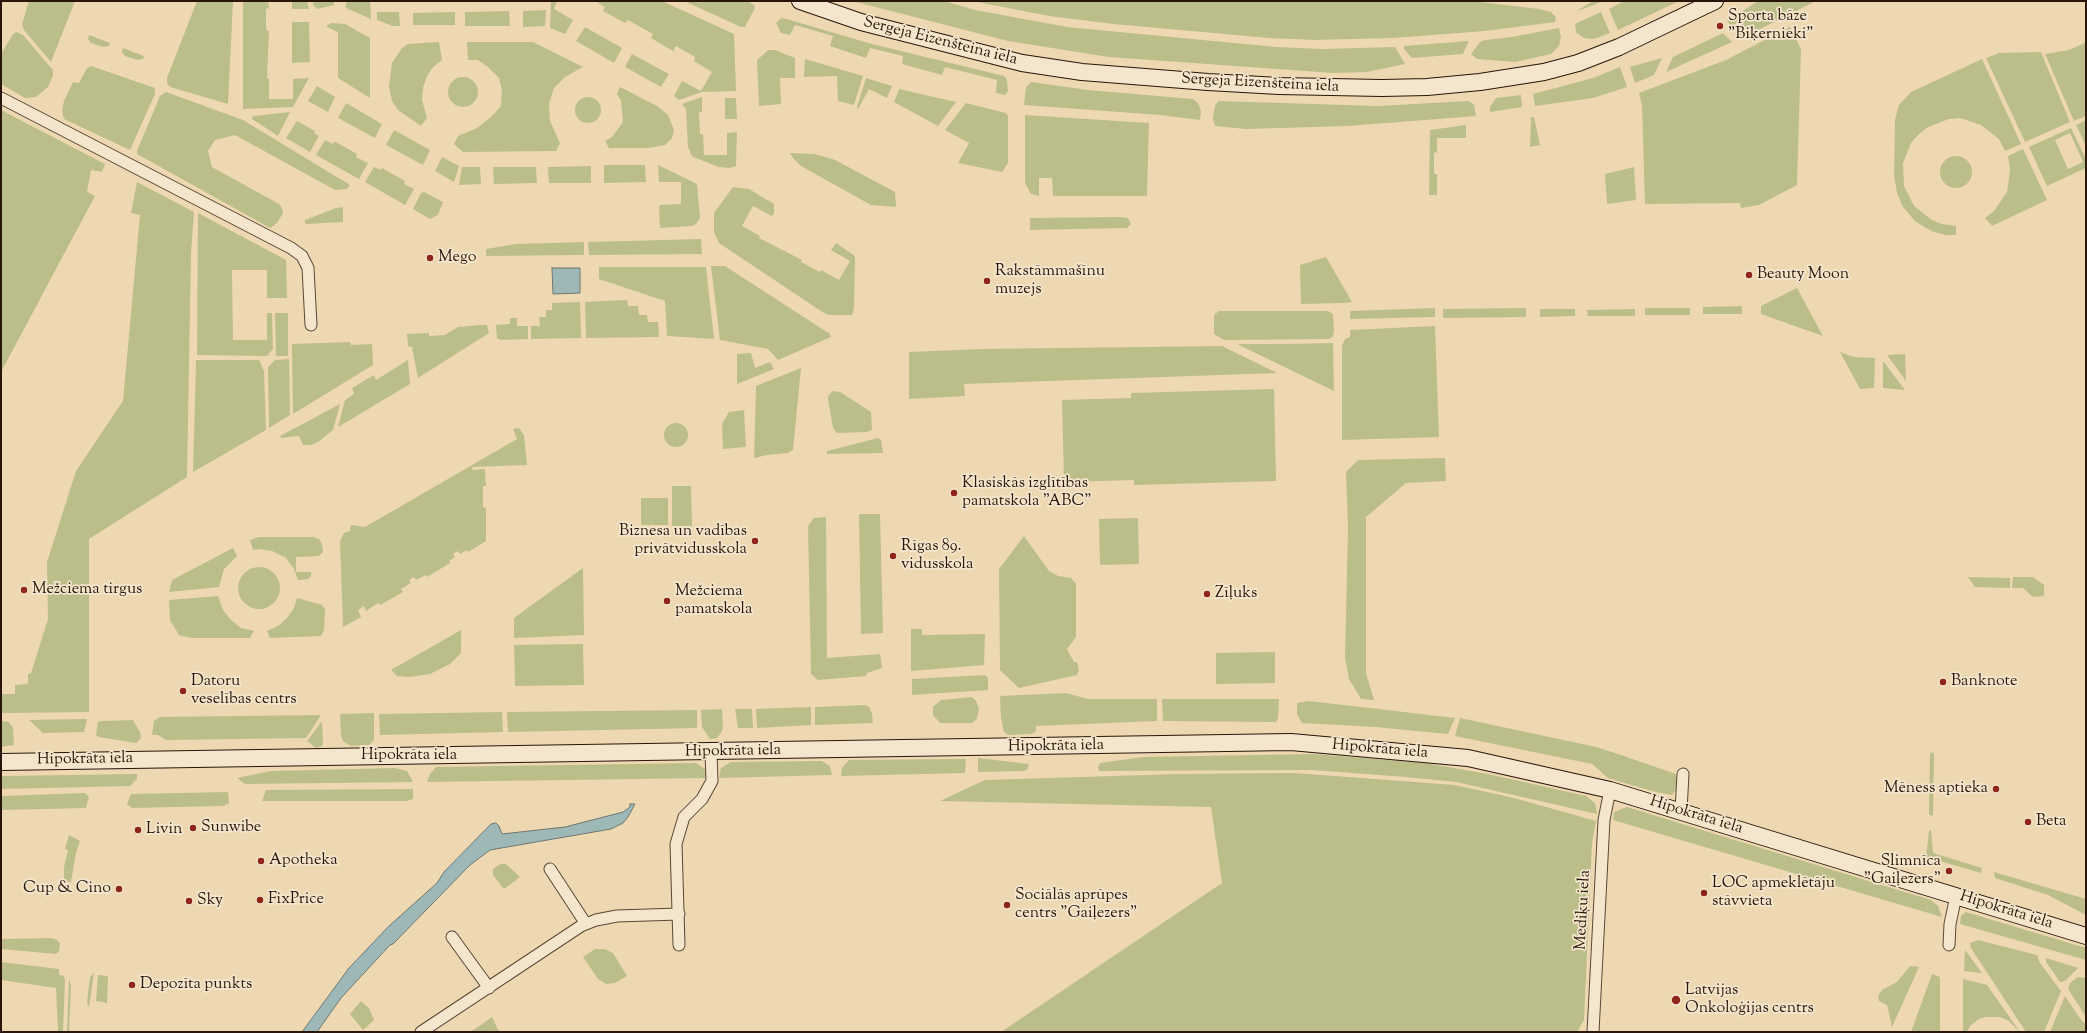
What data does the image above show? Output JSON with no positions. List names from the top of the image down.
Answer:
{
  "streets": {
    "street": ["Sergeja Eizenšteina iela", "Hipokrāta iela", "Mediķu iela"]
  },
  "crossings": [
    ["Hipokrāta iela", "Mediķu iela"]
  ],
  "places": [
    "Sporta bāze \"Biķernieki\"",
    "Mego",
    "Beauty Moon",
    "Rakstāmmašīnu muzejs",
    "Klasiskās izglītības pamatskola \"ABC\"",
    "Biznesa un vadības privātvidusskola",
    "Rīgas 89. vidusskola",
    "Mežciema tirgus",
    "Zīļuks",
    "Mežciema pamatskola",
    "Banknote",
    "Datoru veselības centrs",
    "Mēness aptieka",
    "Beta",
    "Sunwibe",
    "Livin",
    "Apotheka",
    "Slimnīca \"Gaiļezers\"",
    "Cup & Cino",
    "LOC apmeklētāju stāvvieta",
    "FixPrice",
    "Sky",
    "Sociālās aprūpes centrs \"Gaiļezers\"",
    "Depozīta punkts",
    "Latvijas Onkoloģijas centrs"
  ]
}
